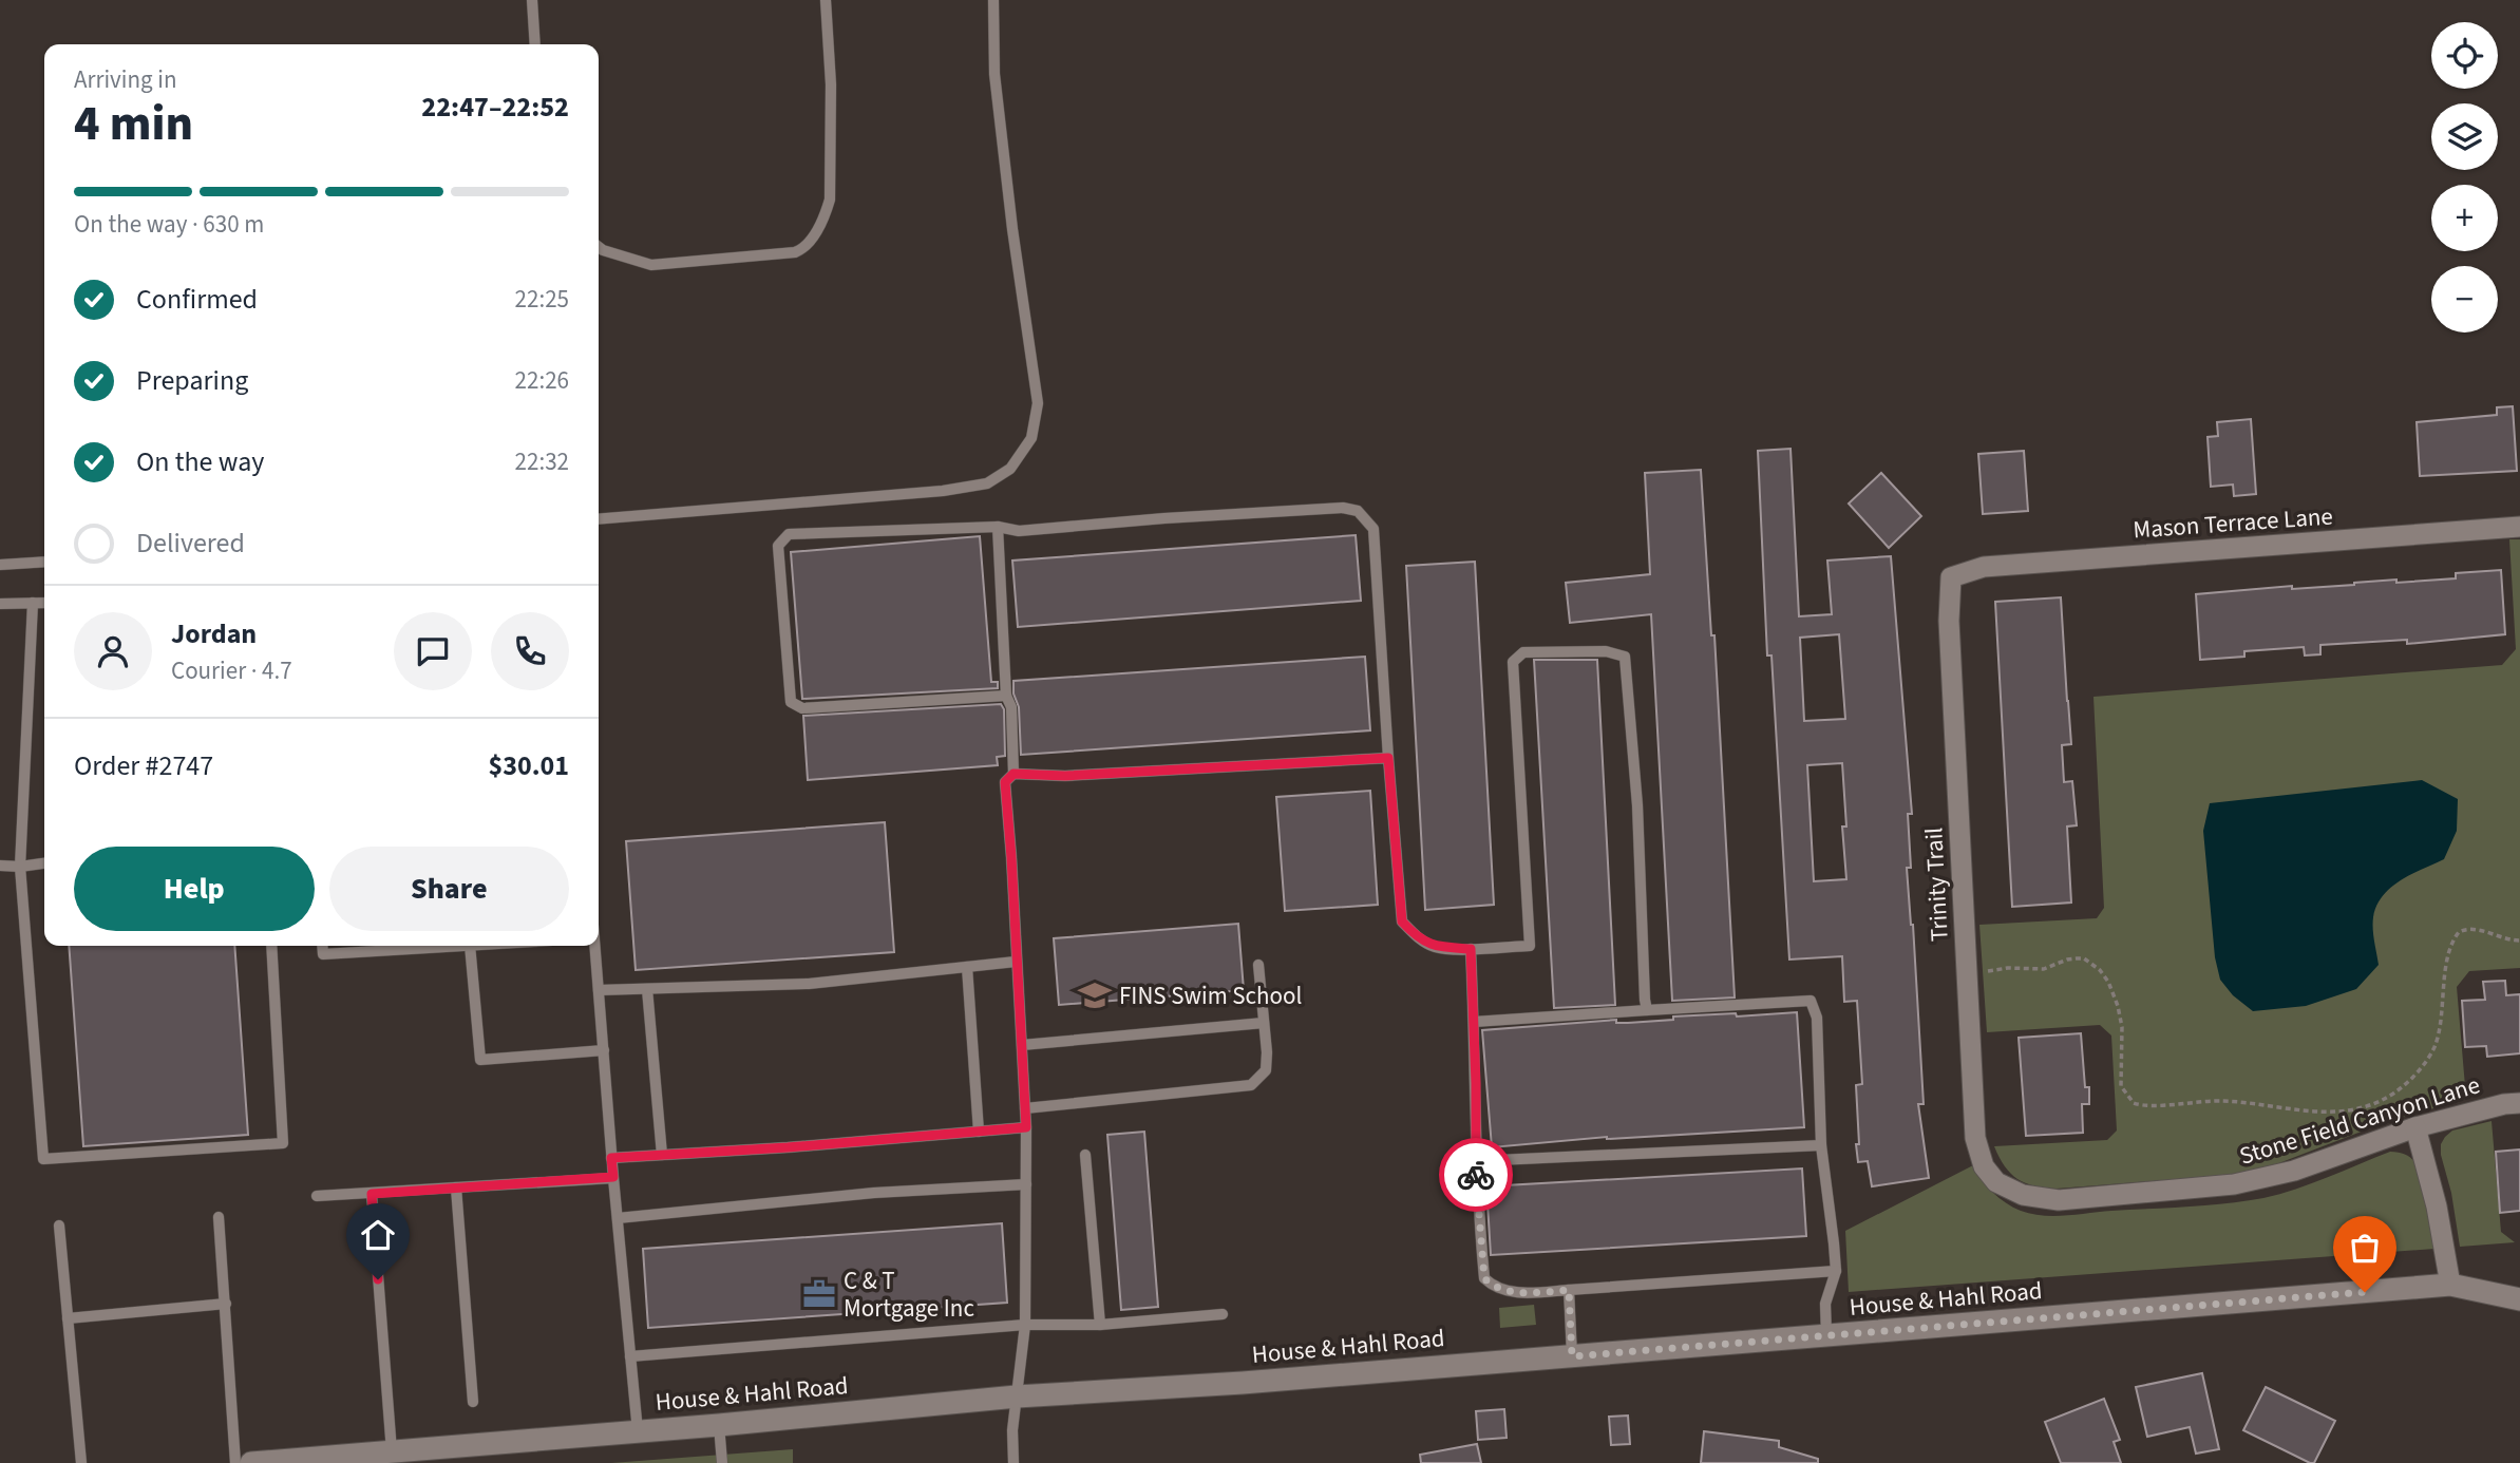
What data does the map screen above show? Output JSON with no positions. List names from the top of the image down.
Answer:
{
  "streets": {
    "street": [
      "Mason Terrace Lane",
      "Trinity Trail",
      "Stone Field Canyon Lane",
      "House & Hahl Road"
    ]
  },
  "crossings": [
    ["Mason Terrace Lane", "Trinity Trail"],
    ["Trinity Trail", "Stone Field Canyon Lane"]
  ],
  "places": {
    "school or university": ["FINS Swim School"],
    "office": ["C & T Mortgage Inc"]
  },
  "page": {
    "map_buttons": ["+", "−"],
    "heading": ["4 min", "Arriving in", "22:47–22:52"],
    "panel": [
      "Jordan",
      "Courier · 4.7",
      "Order #2747",
      "$30.01"
    ],
    "bar": "On the way · 630 m",
    "list": [
      ["Confirmed", "22:25"],
      ["Preparing", "22:26"],
      ["On the way", "22:32"],
      "Delivered"
    ],
    "buttons": ["Help", "Share"]
  }
}
